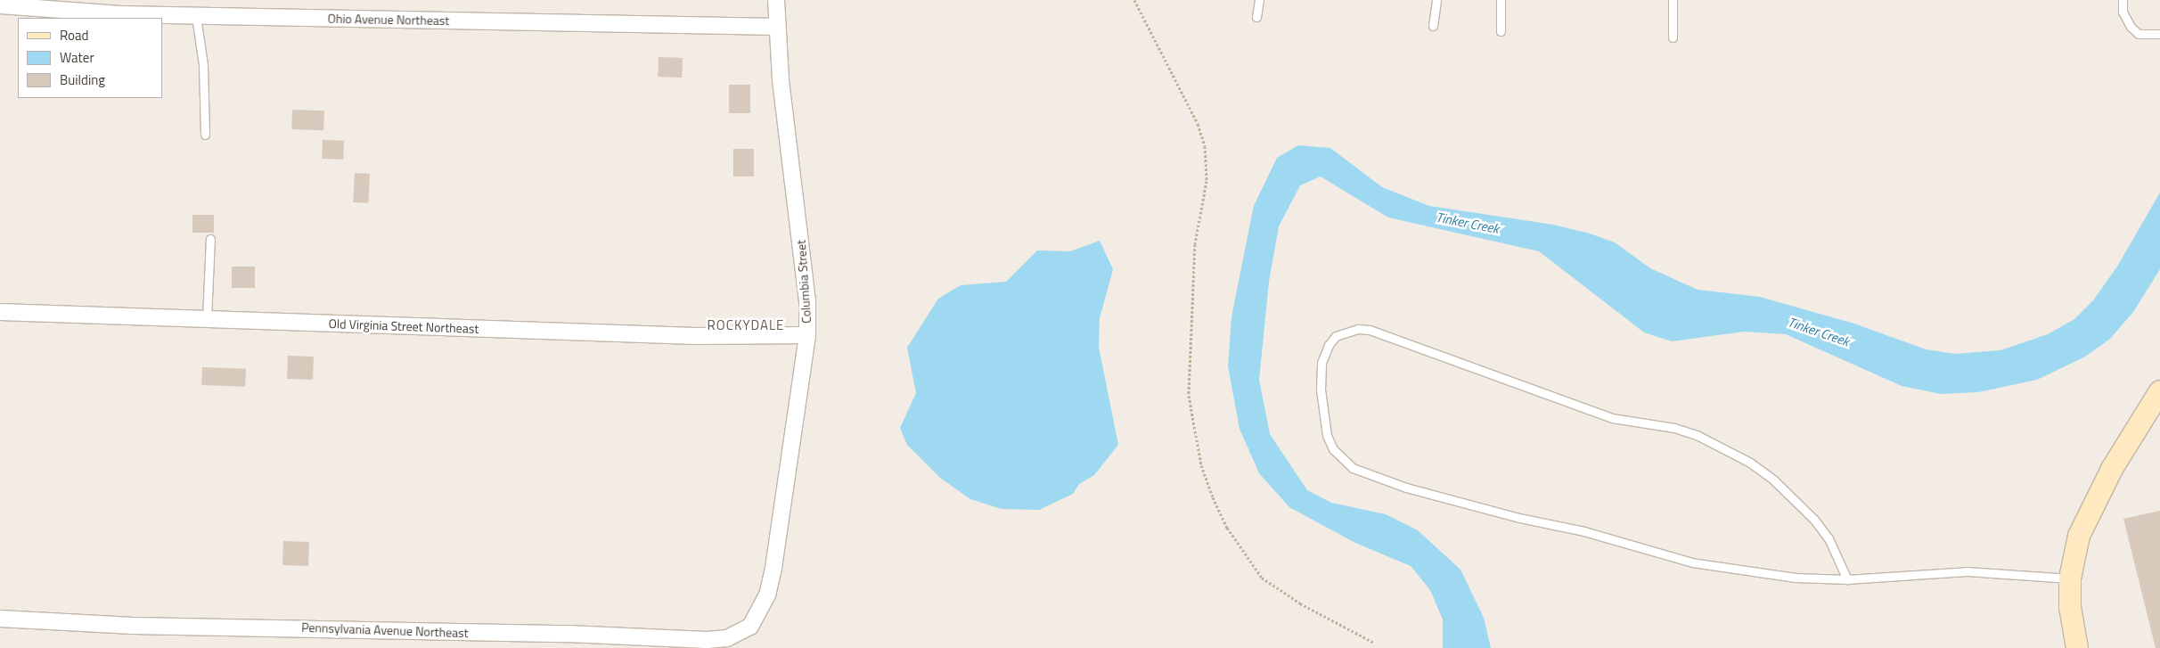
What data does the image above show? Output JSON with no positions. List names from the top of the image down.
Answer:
{
  "streets": {
    "street": [
      "Ohio Avenue Northeast",
      "Columbia Street",
      "Old Virginia Street Northeast",
      "Pennsylvania Avenue Northeast"
    ]
  },
  "crossings": [
    ["Ohio Avenue Northeast", "Columbia Street"],
    ["Columbia Street", "Old Virginia Street Northeast"],
    ["Columbia Street", "Pennsylvania Avenue Northeast"]
  ],
  "districts": ["ROCKYDALE"],
  "water": ["Tinker Creek"],
  "legend": ["Road", "Water", "Building"]
}
